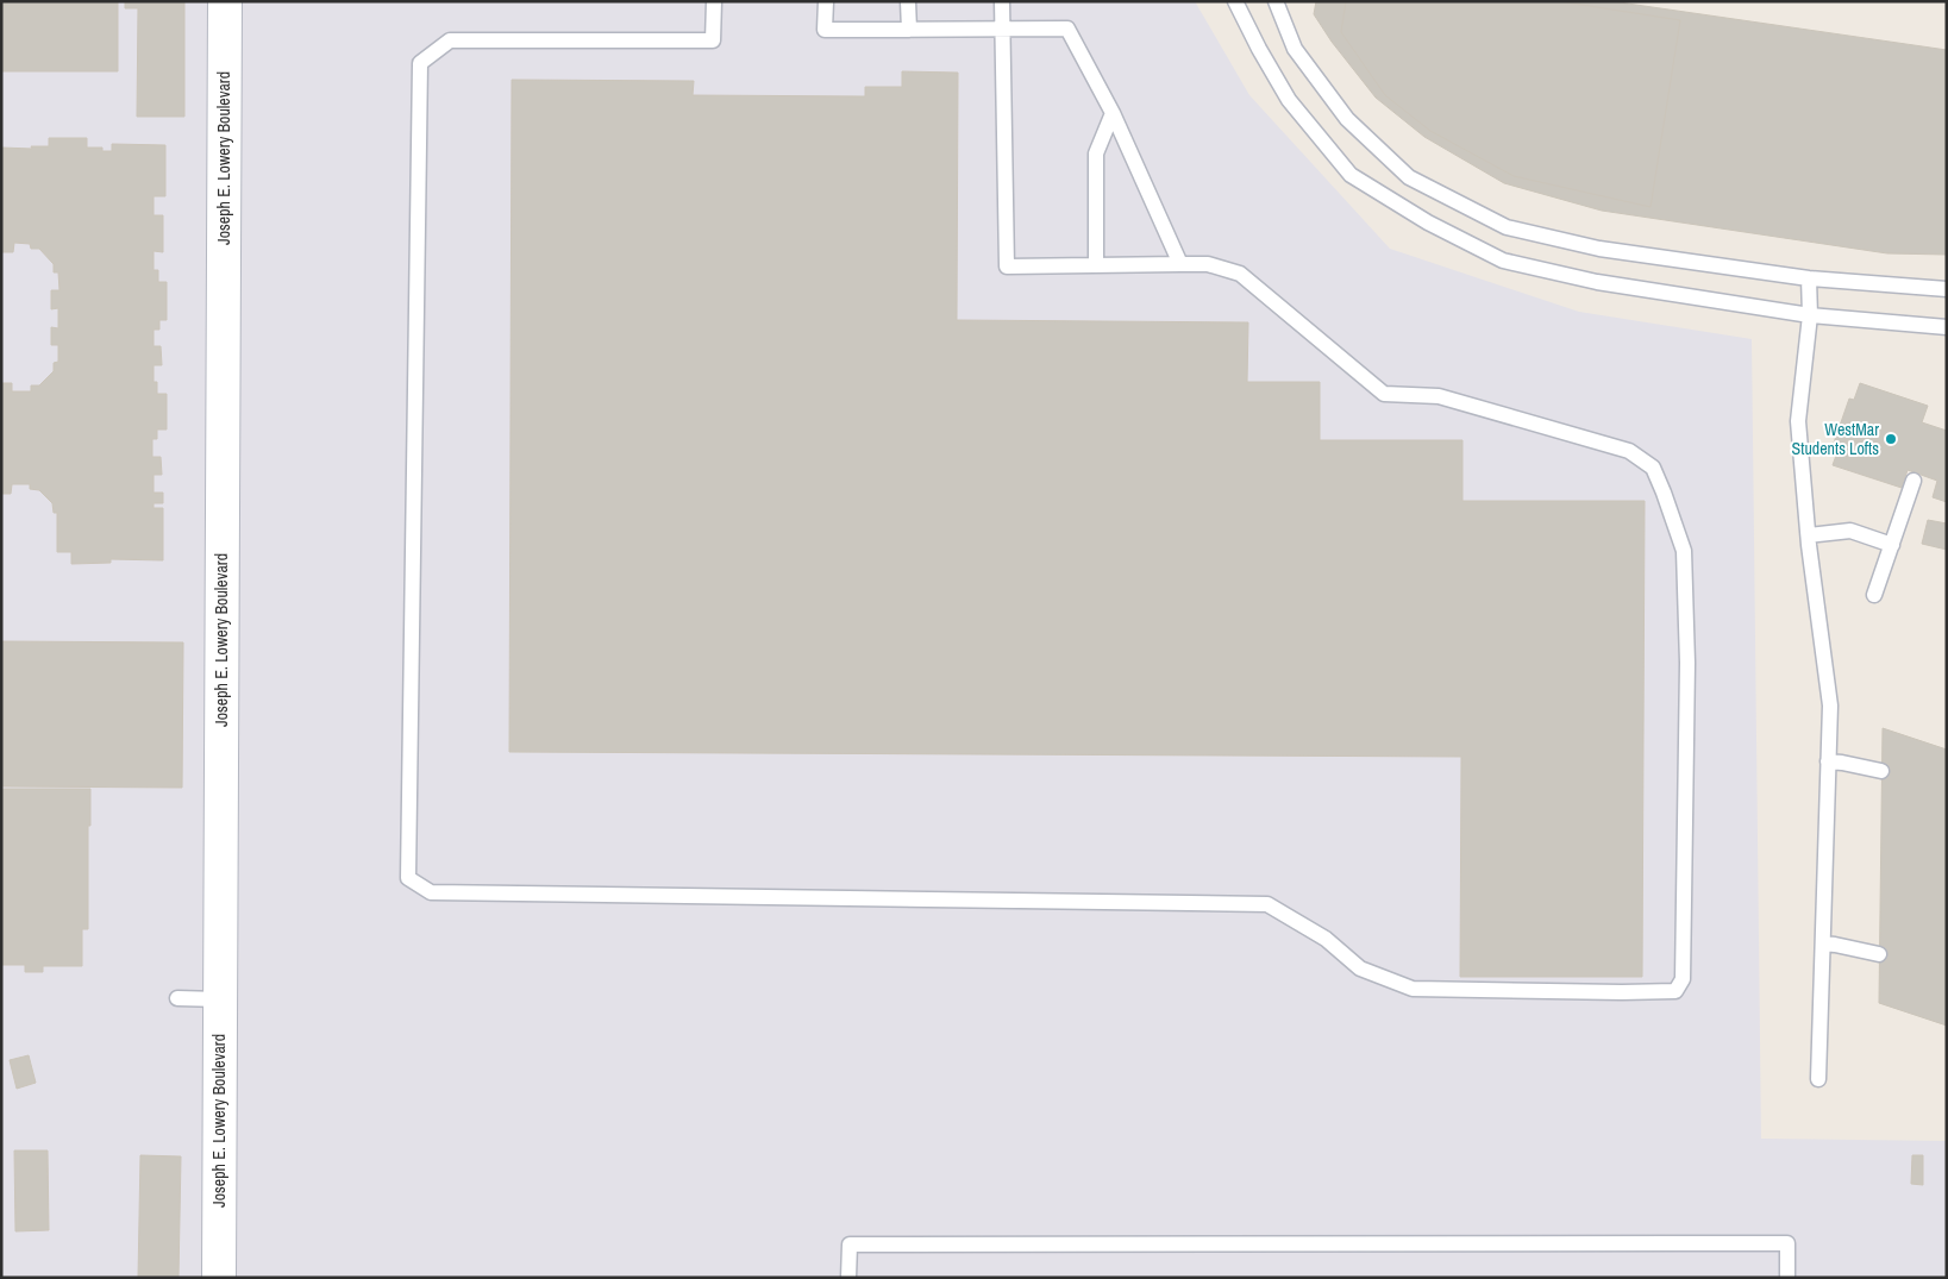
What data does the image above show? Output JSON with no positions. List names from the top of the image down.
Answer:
{
  "streets": {
    "main road": ["Joseph E. Lowery Boulevard"]
  },
  "places": ["WestMar Students Lofts"]
}
